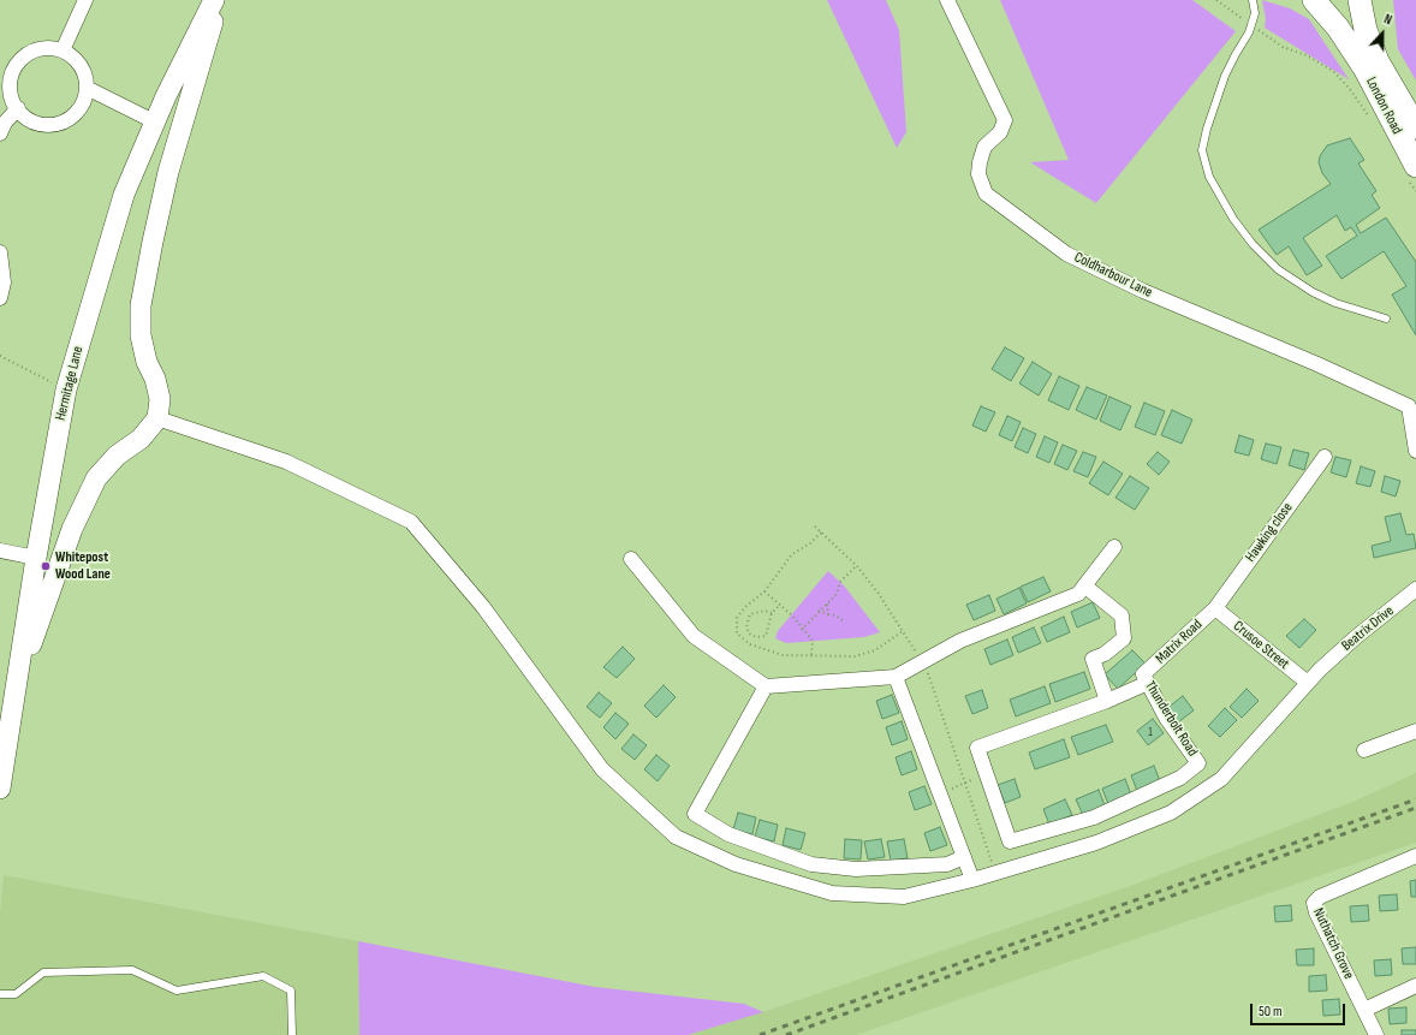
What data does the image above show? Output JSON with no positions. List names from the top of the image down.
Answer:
{
  "streets": {
    "main road": ["London Road", "Hermitage Lane"],
    "street": [
      "Coldharbour Lane",
      "Hawking close",
      "Beatrix Drive",
      "Matrix Road",
      "Crusoe Street",
      "Thunderbolt Road",
      "Nuthatch Grove"
    ]
  },
  "crossings": [
    ["Hawking close", "Matrix Road"],
    ["Hawking close", "Crusoe Street"],
    ["Beatrix Drive", "Crusoe Street"],
    ["Matrix Road", "Crusoe Street"],
    ["Matrix Road", "Thunderbolt Road"]
  ],
  "places": ["Whitepost Wood Lane"],
  "house_numbers": ["1"],
  "scale_bar": "50 m",
  "north": "top"
}
